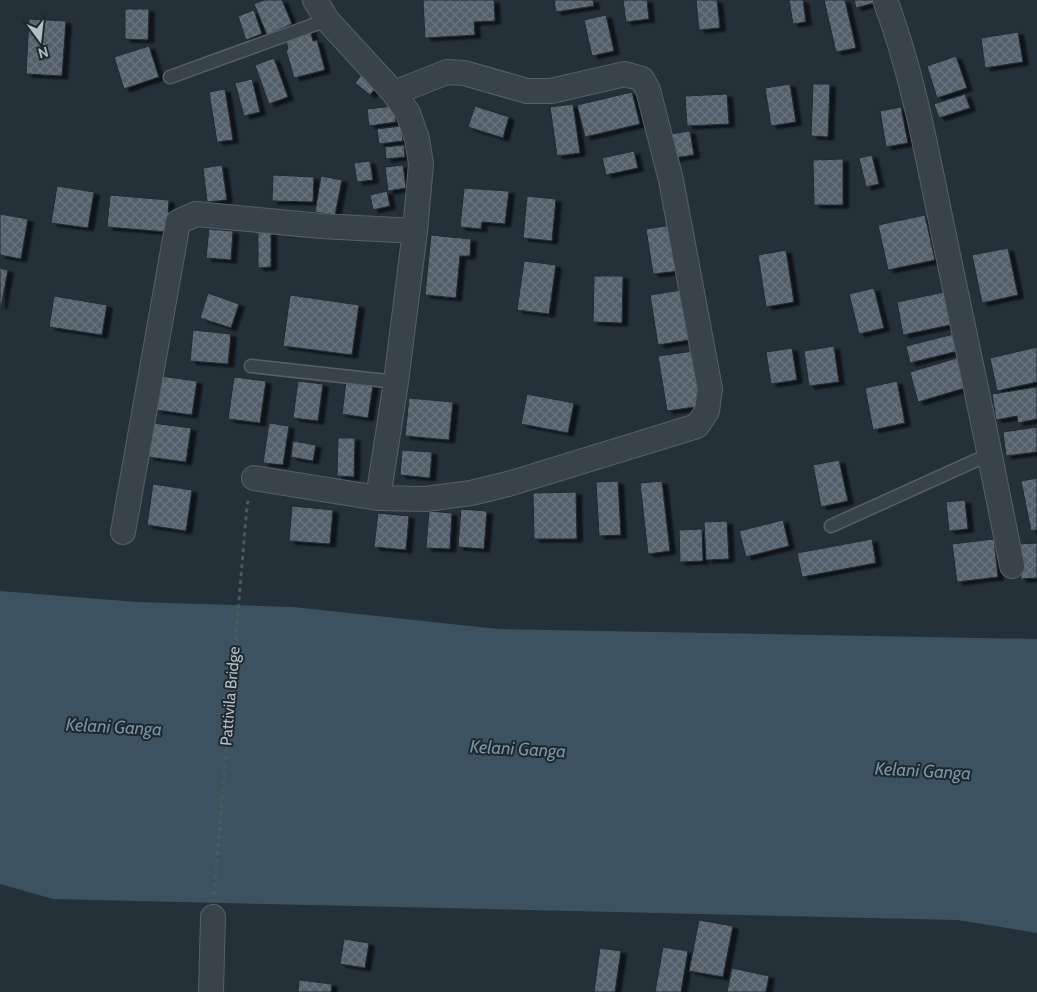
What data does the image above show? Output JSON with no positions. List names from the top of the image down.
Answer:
{
  "streets": {
    "path": ["Pattivila Bridge"]
  },
  "water": ["Kelani Ganga"],
  "north": "bottom"
}
